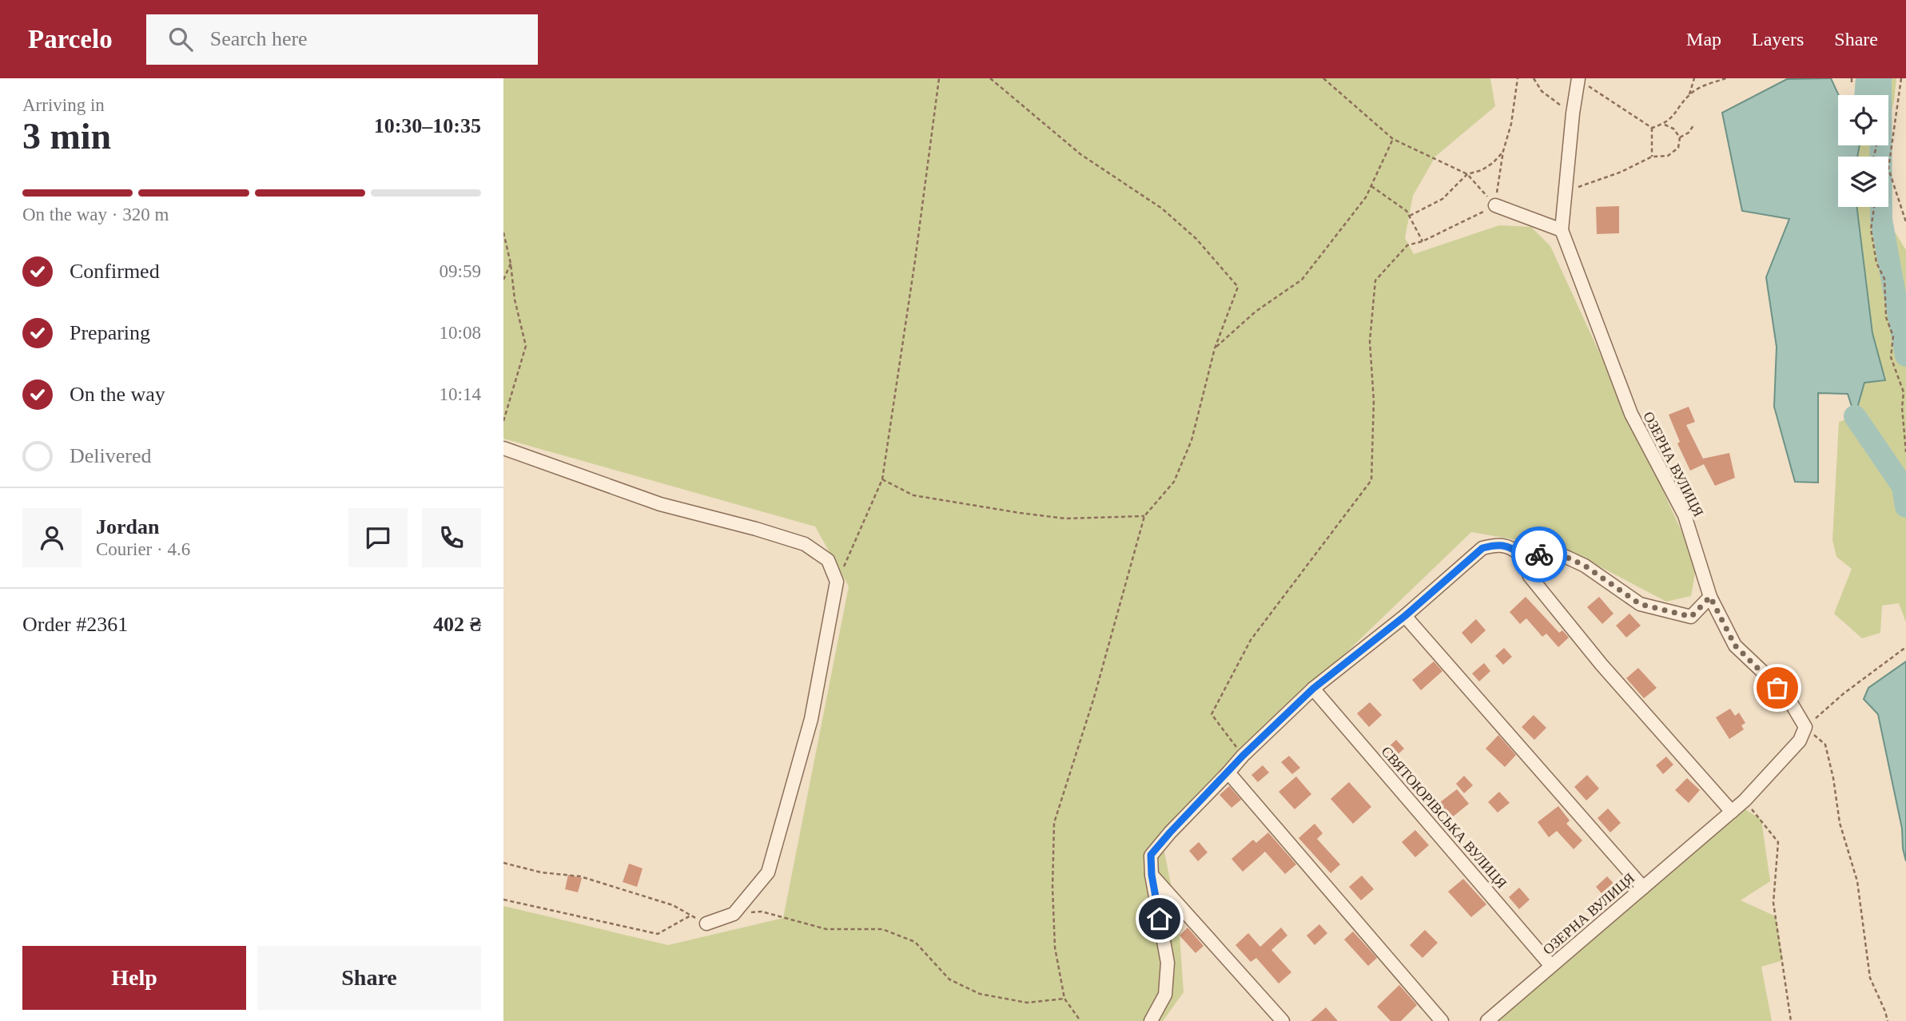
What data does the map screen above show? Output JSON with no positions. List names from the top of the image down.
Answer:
{
  "streets": {
    "street": ["ОЗЕРНА ВУЛИЦЯ", "СВЯТОЮРІВСЬКА ВУЛИЦЯ"]
  },
  "crossings": [
    ["ОЗЕРНА ВУЛИЦЯ", "СВЯТОЮРІВСЬКА ВУЛИЦЯ"]
  ],
  "page": {
    "header": "Parcelo",
    "search": "Search here",
    "nav": ["Map", "Layers", "Share"],
    "heading": ["3 min", "Arriving in", "10:30–10:35"],
    "panel": [
      "Jordan",
      "Courier · 4.6",
      "Order #2361",
      "402 ₴"
    ],
    "bar": "On the way · 320 m",
    "list": [
      ["Confirmed", "09:59"],
      ["Preparing", "10:08"],
      ["On the way", "10:14"],
      "Delivered"
    ],
    "buttons": ["Help", "Share"]
  }
}
